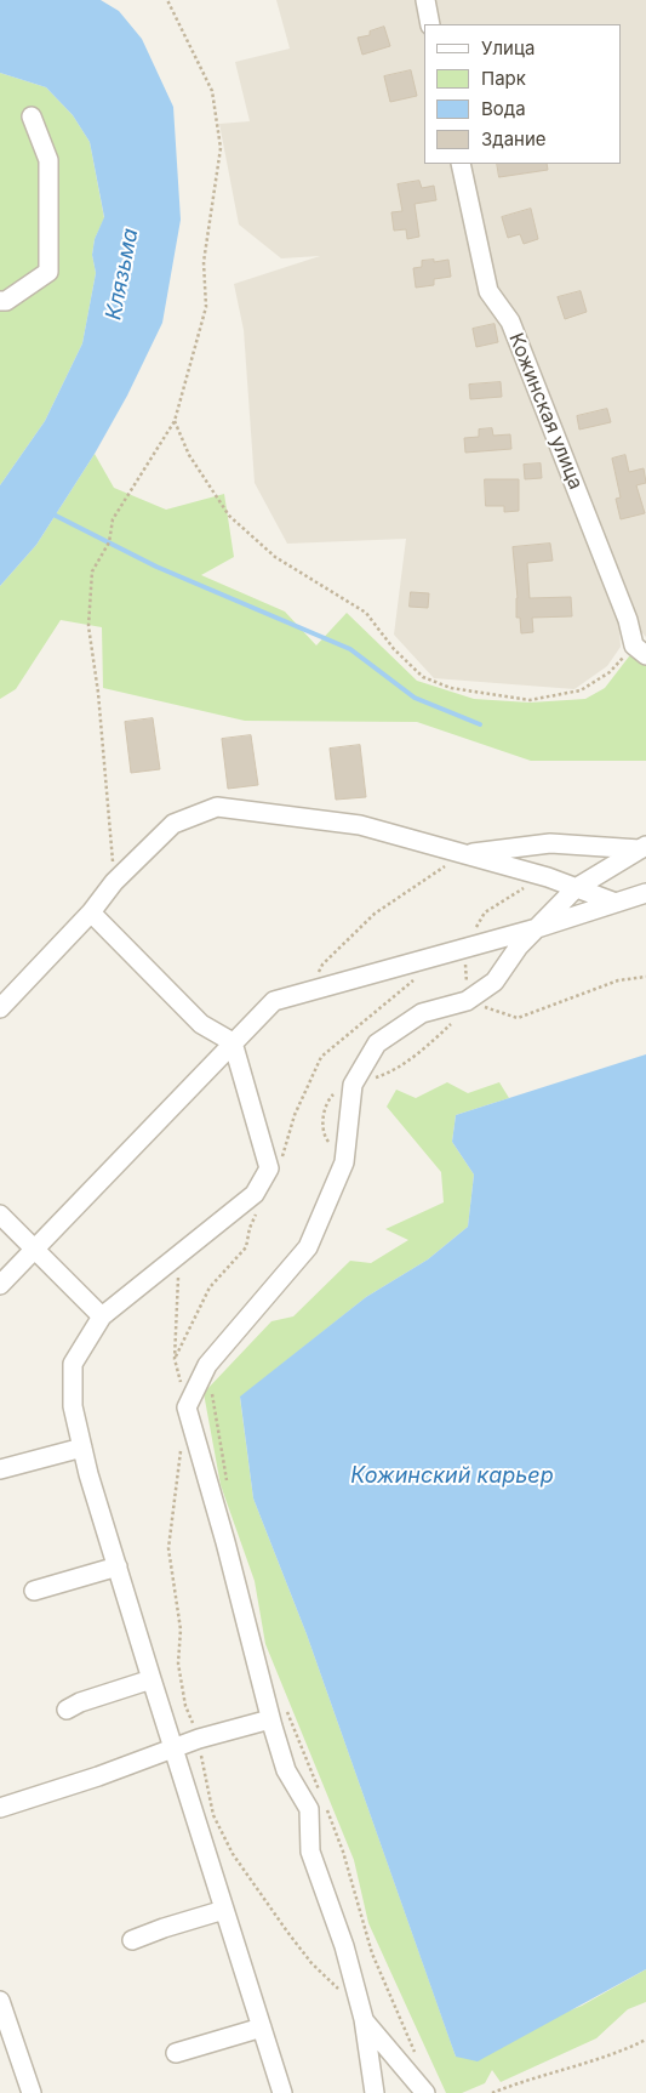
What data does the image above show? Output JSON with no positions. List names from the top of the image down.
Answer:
{
  "streets": {
    "street": ["Кожинская улица"]
  },
  "water": ["Клязьма", "Кожинский карьер"],
  "legend": [
    "Улица",
    "Парк",
    "Вода",
    "Здание"
  ]
}
